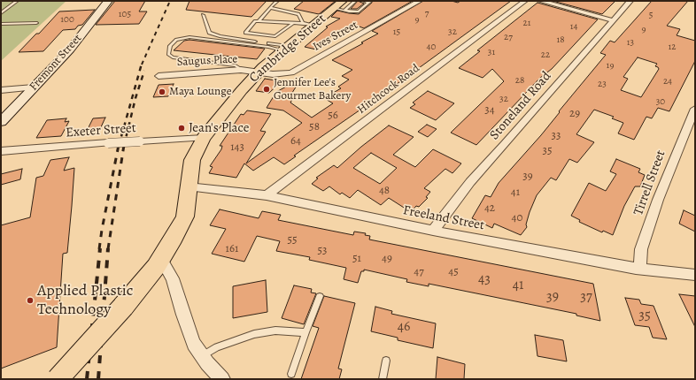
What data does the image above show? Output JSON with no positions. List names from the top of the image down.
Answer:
{
  "streets": {
    "main road": ["Cambridge Street"],
    "street": [
      "Ives Street",
      "Saugus Place",
      "Fremont Street",
      "Hitchcock Road",
      "Stoneland Road",
      "Exeter Street",
      "Tirrell Street",
      "Freeland Street"
    ]
  },
  "crossings": [
    ["Ives Street", "Cambridge Street"],
    ["Ives Street", "Saugus Place"],
    ["Cambridge Street", "Saugus Place"],
    ["Cambridge Street", "Exeter Street"],
    ["Cambridge Street", "Freeland Street"],
    ["Hitchcock Road", "Freeland Street"],
    ["Stoneland Road", "Freeland Street"],
    ["Tirrell Street", "Freeland Street"]
  ],
  "places": [
    "Jennifer Lee's Gourmet Bakery",
    "Maya Lounge",
    "Jean's Place",
    "Applied Plastic Technology"
  ],
  "house_numbers": [
    "7",
    "105",
    "5",
    "100",
    "9",
    "21",
    "14",
    "9",
    "15",
    "32",
    "27",
    "18",
    "13",
    "40",
    "12",
    "31",
    "22",
    "19",
    "28",
    "24",
    "23",
    "32",
    "30",
    "34",
    "29",
    "56",
    "58",
    "33",
    "64",
    "143",
    "35",
    "39",
    "48",
    "41",
    "42",
    "40",
    "55",
    "161",
    "53",
    "51",
    "49",
    "47",
    "45",
    "43",
    "41",
    "39",
    "37",
    "35",
    "46"
  ]
}
